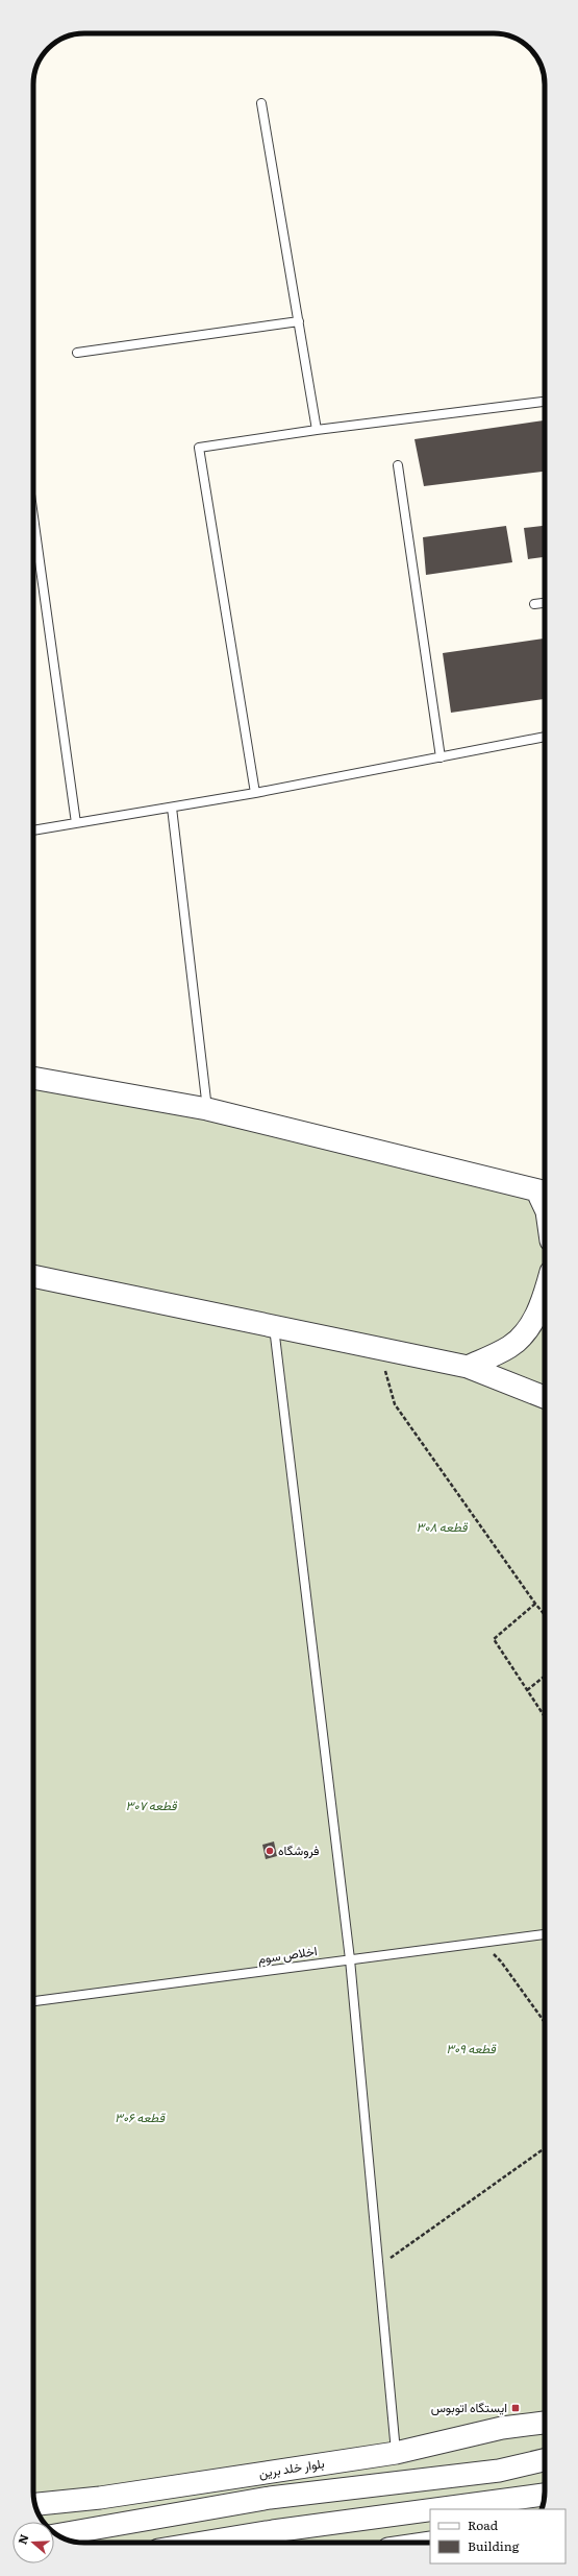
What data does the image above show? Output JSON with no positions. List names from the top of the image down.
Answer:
{
  "streets": {
    "street": ["بلوار خلد برین"],
    "lane": ["اخلاص سوم"]
  },
  "parks": [
    "قطعه ۳۰۸",
    "قطعه ۳۰۷",
    "قطعه ۳۰۹",
    "قطعه ۳۰۶"
  ],
  "places": {
    "other": ["فروشگاه"],
    "transit": ["ایستگاه اتوبوس"]
  },
  "legend": ["Road", "Building"],
  "north": "left"
}
